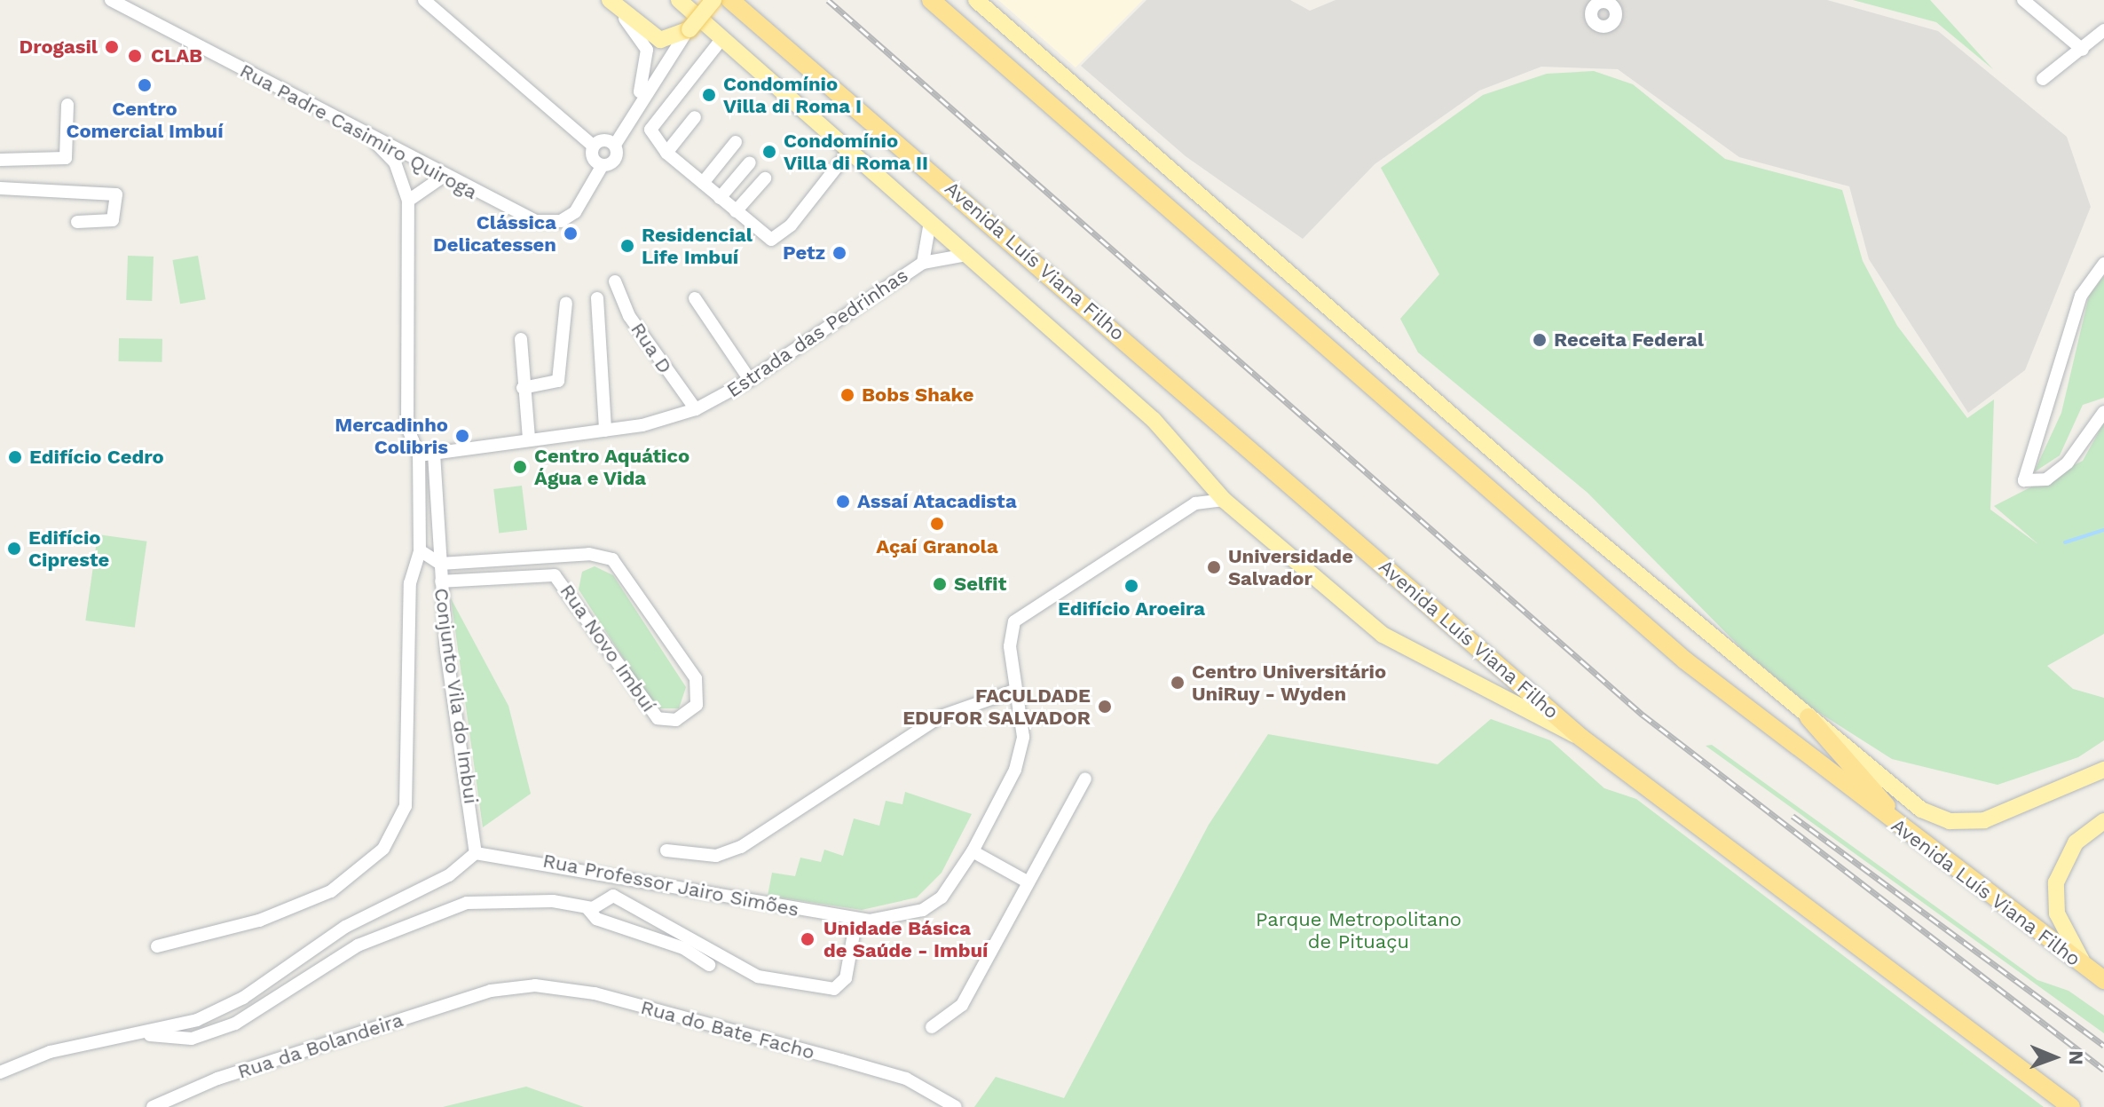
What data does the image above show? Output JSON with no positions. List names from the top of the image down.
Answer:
{
  "streets": {
    "highway": ["Avenida Luís Viana Filho"],
    "street": [
      "Rua Padre Casimiro Quiroga",
      "Estrada das Pedrinhas",
      "Rua D",
      "Rua Novo Imbuí",
      "Conjunto Vila do Imbui",
      "Rua Professor Jairo Simões",
      "Rua do Bate Facho",
      "Rua da Bolandeira"
    ]
  },
  "crossings": [
    ["Avenida Luís Viana Filho", "Estrada das Pedrinhas"],
    ["Avenida Luís Viana Filho", "Rua Professor Jairo Simões"],
    ["Estrada das Pedrinhas", "Rua D"],
    ["Estrada das Pedrinhas", "Conjunto Vila do Imbui"],
    ["Rua Novo Imbuí", "Conjunto Vila do Imbui"],
    ["Conjunto Vila do Imbui", "Rua Professor Jairo Simões"],
    ["Rua do Bate Facho", "Rua da Bolandeira"]
  ],
  "parks": ["Parque Metropolitano de Pituaçu"],
  "places": [
    "Drogasil",
    "CLAB",
    "Centro Comercial Imbuí",
    "Condomínio Villa di Roma I",
    "Condomínio Villa di Roma II",
    "Clássica Delicatessen",
    "Residencial Life Imbuí",
    "Petz",
    "Receita Federal",
    "Bobs Shake",
    "Mercadinho Colibris",
    "Edifício Cedro",
    "Centro Aquático Água e Vida",
    "Assaí Atacadista",
    "Açaí Granola",
    "Edifício Cipreste",
    "Universidade Salvador",
    "Selfit",
    "Edifício Aroeira",
    "Centro Universitário UniRuy - Wyden",
    "FACULDADE EDUFOR SALVADOR",
    "Unidade Básica de Saúde - Imbuí"
  ],
  "north": "right"
}
